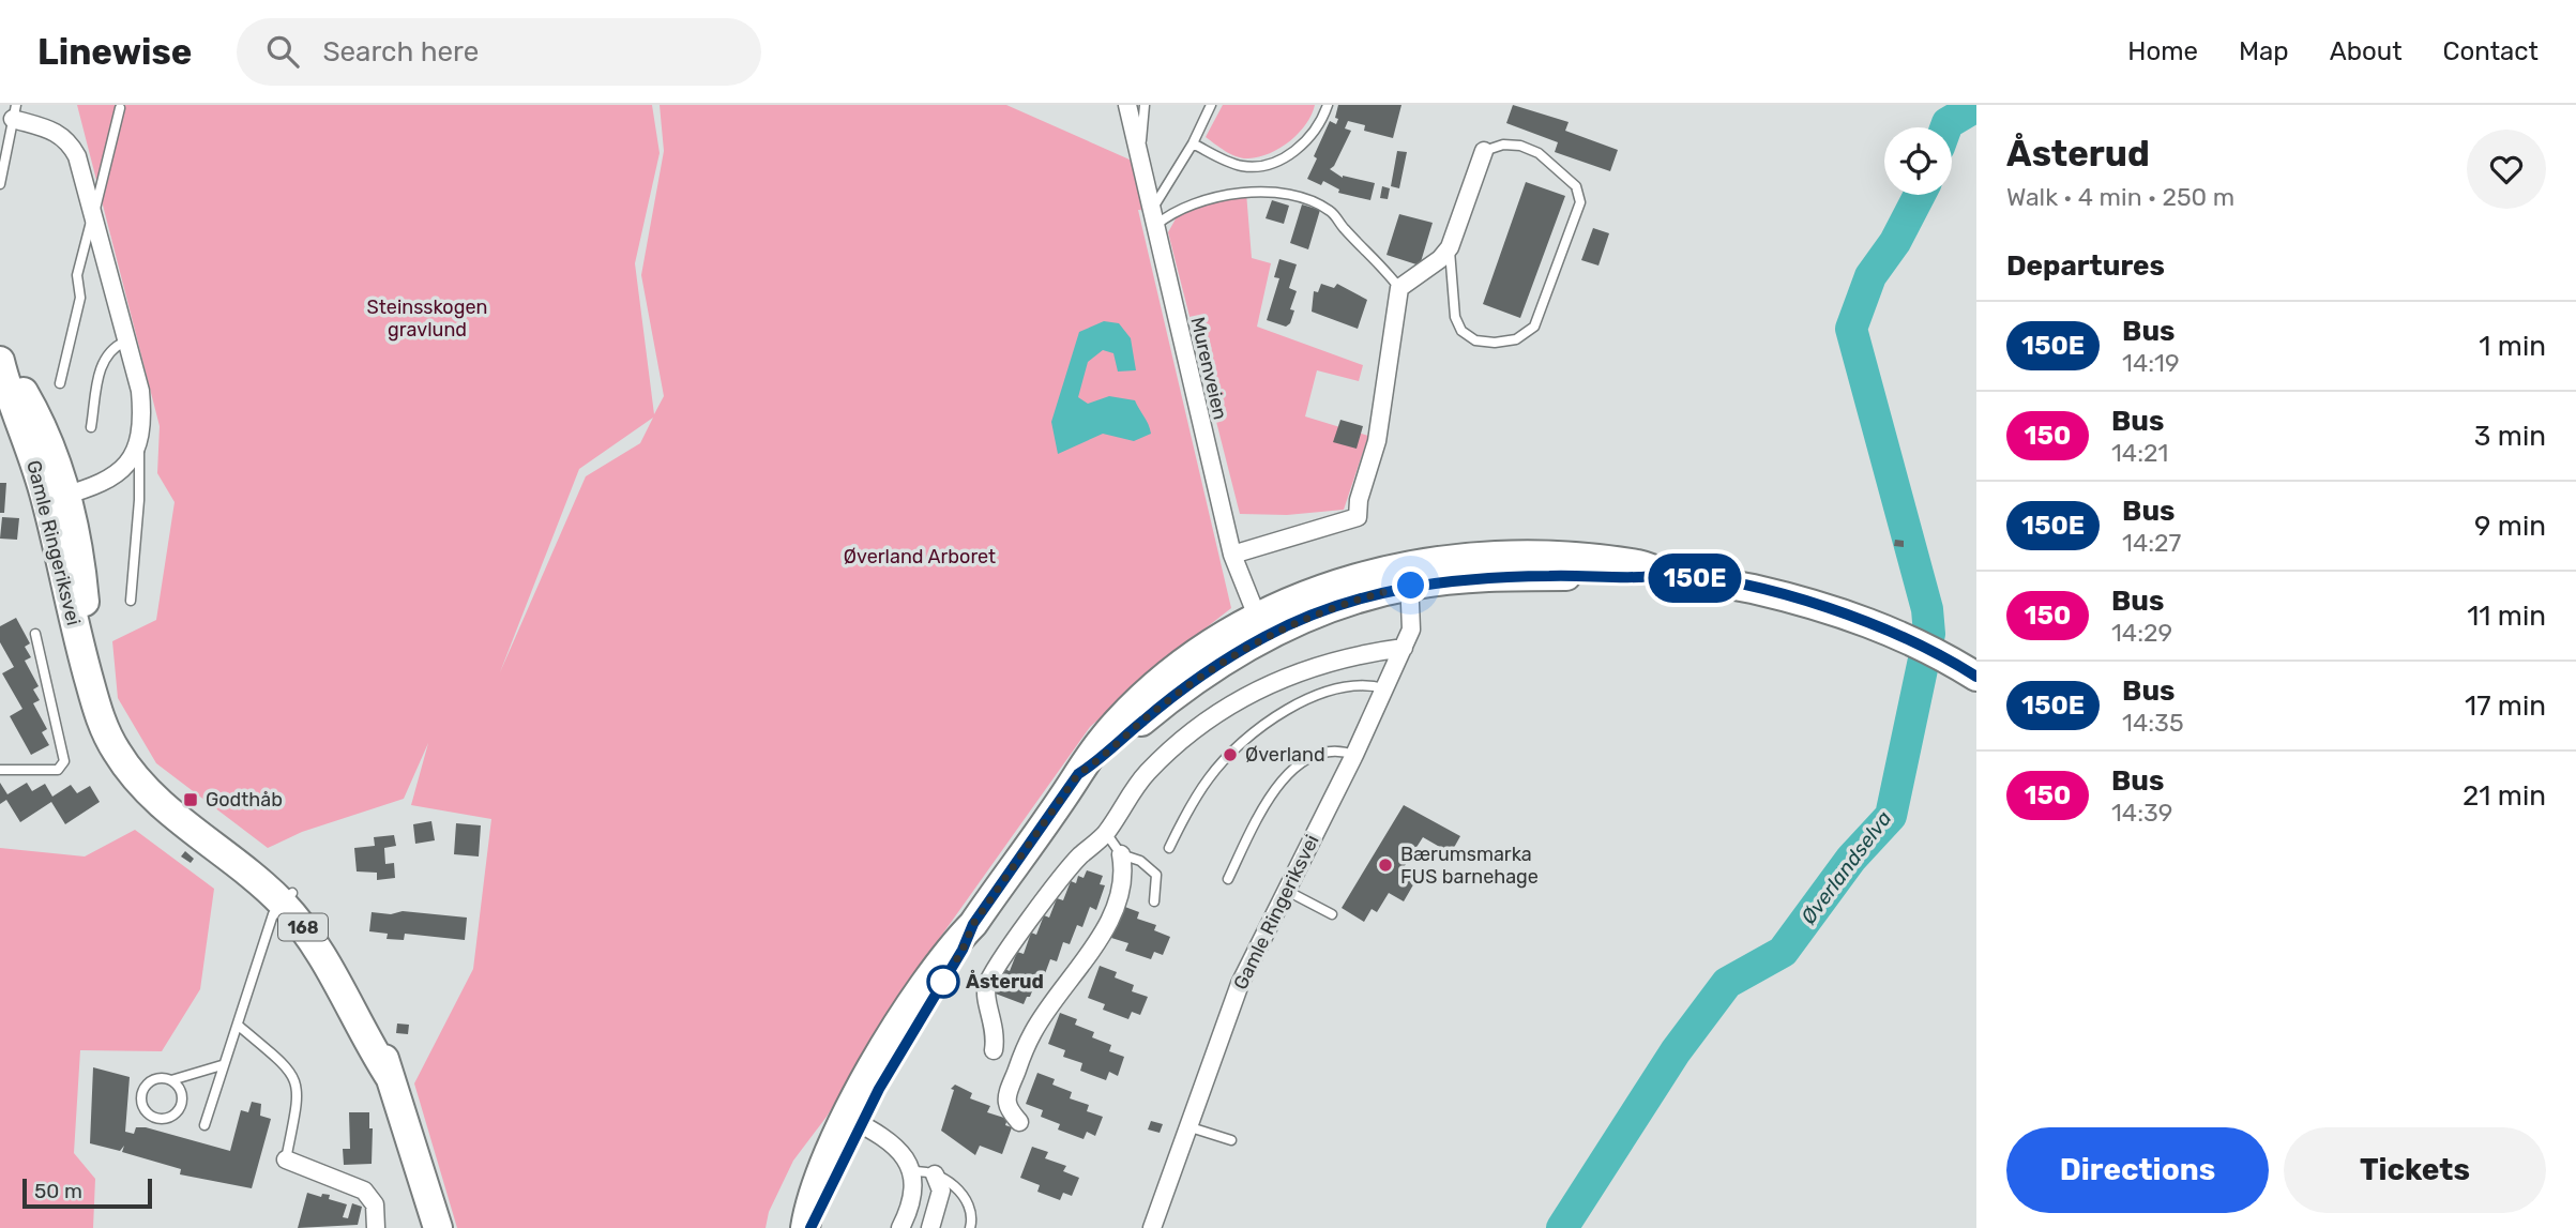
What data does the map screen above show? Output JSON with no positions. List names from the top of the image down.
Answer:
{
  "streets": {
    "main road": ["Gamle Ringeriksvei", "168"],
    "street": ["Murenveien"]
  },
  "water": ["Øverlandselva"],
  "parks": ["Steinsskogen gravlund", "Øverland Arboret"],
  "places": {
    "other": ["Øverland", "Bærumsmarka FUS barnehage", "Åsterud"],
    "transit": ["Godthåb"]
  },
  "lines": ["bus line 150E"],
  "scale_bar": "50 m",
  "page": {
    "header": "Linewise",
    "search": "Search here",
    "nav": [
      "Home",
      "Map",
      "About",
      "Contact"
    ],
    "on_map": "150E",
    "heading": [
      ["Åsterud", "Walk · 4 min · 250 m"],
      "Departures"
    ],
    "list": [
      {
        "mark": "150E",
        "name": "Bus",
        "note": "14:19",
        "value": "1 min"
      },
      {
        "mark": "150",
        "name": "Bus",
        "note": "14:21",
        "value": "3 min"
      },
      {
        "mark": "150E",
        "name": "Bus",
        "note": "14:27",
        "value": "9 min"
      },
      {
        "mark": "150",
        "name": "Bus",
        "note": "14:29",
        "value": "11 min"
      },
      {
        "mark": "150E",
        "name": "Bus",
        "note": "14:35",
        "value": "17 min"
      },
      {
        "mark": "150",
        "name": "Bus",
        "note": "14:39",
        "value": "21 min"
      }
    ],
    "buttons": ["Directions", "Tickets"],
    "scale": "50 m"
  }
}
